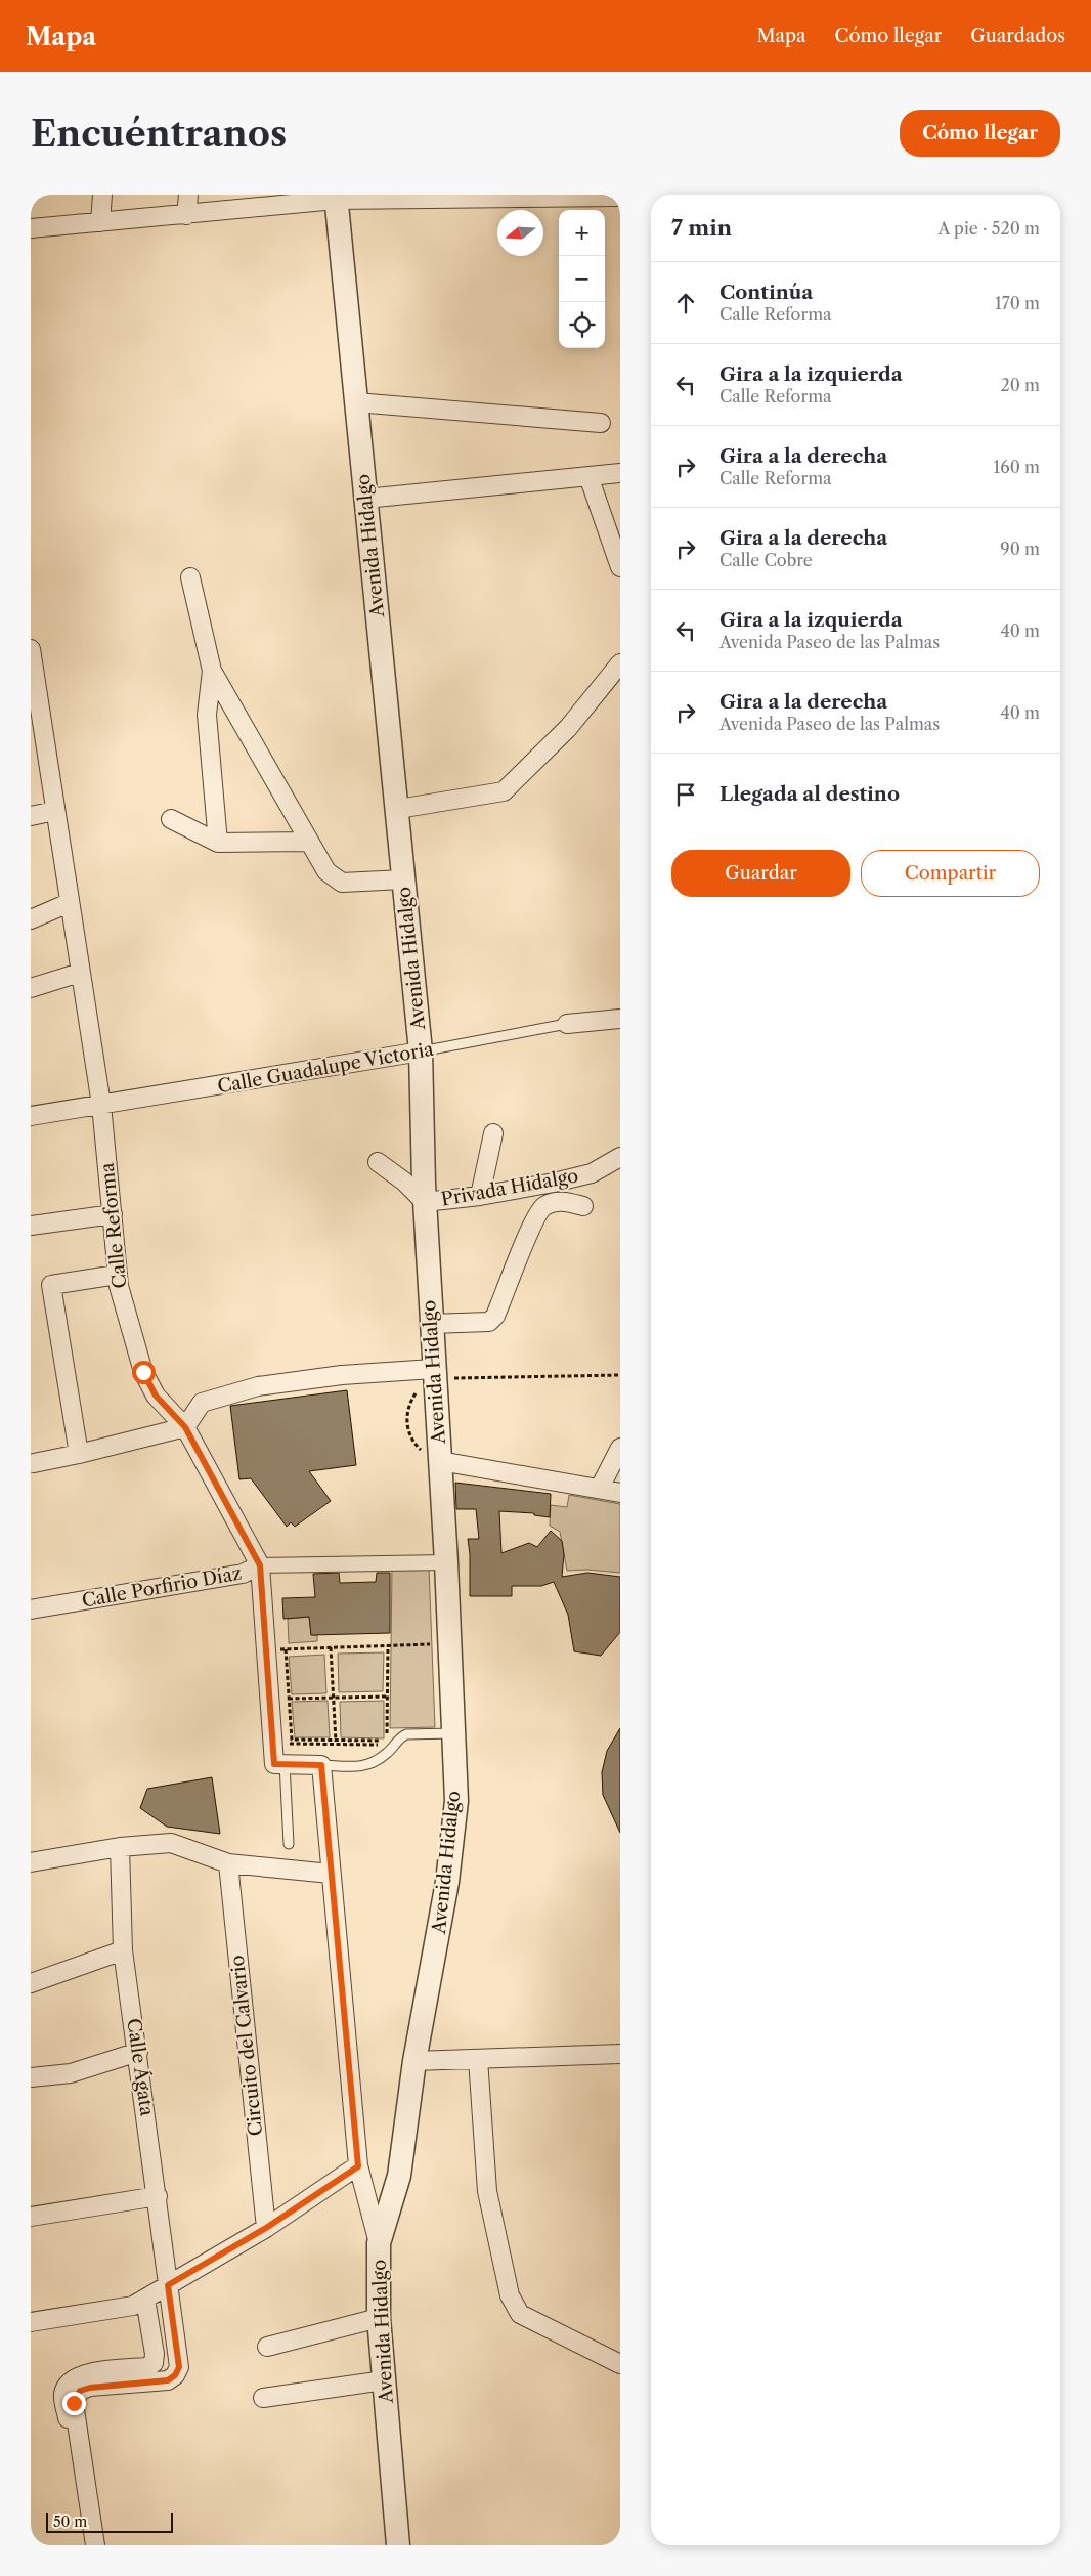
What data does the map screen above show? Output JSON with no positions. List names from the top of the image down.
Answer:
{
  "streets": {
    "street": [
      "Avenida Hidalgo",
      "Calle Guadalupe Victoria",
      "Privada Hidalgo",
      "Calle Reforma",
      "Calle Porfirio Díaz",
      "Circuito del Calvario",
      "Calle Ágata"
    ]
  },
  "crossings": [
    ["Avenida Hidalgo", "Calle Guadalupe Victoria"],
    ["Avenida Hidalgo", "Privada Hidalgo"],
    ["Avenida Hidalgo", "Calle Porfirio Díaz"],
    ["Calle Guadalupe Victoria", "Calle Reforma"],
    ["Calle Reforma", "Calle Porfirio Díaz"]
  ],
  "scale_bar": "50 m",
  "north": "left",
  "page": {
    "header": "Mapa",
    "nav": ["Mapa", "Cómo llegar", "Guardados"],
    "buttons": [
      "Cómo llegar",
      ["Guardar", "Compartir"]
    ],
    "title": "Encuéntranos",
    "heading": ["7 min", "A pie · 520 m"],
    "map_buttons": ["+", "−"],
    "list": [
      ["Continúa", "Calle Reforma", "170 m"],
      ["Gira a la izquierda", "Calle Reforma", "20 m"],
      ["Gira a la derecha", "Calle Reforma", "160 m"],
      ["Gira a la derecha", "Calle Cobre", "90 m"],
      ["Gira a la izquierda", "Avenida Paseo de las Palmas", "40 m"],
      ["Gira a la derecha", "Avenida Paseo de las Palmas", "40 m"],
      "Llegada al destino"
    ],
    "scale": "50 m"
  }
}
